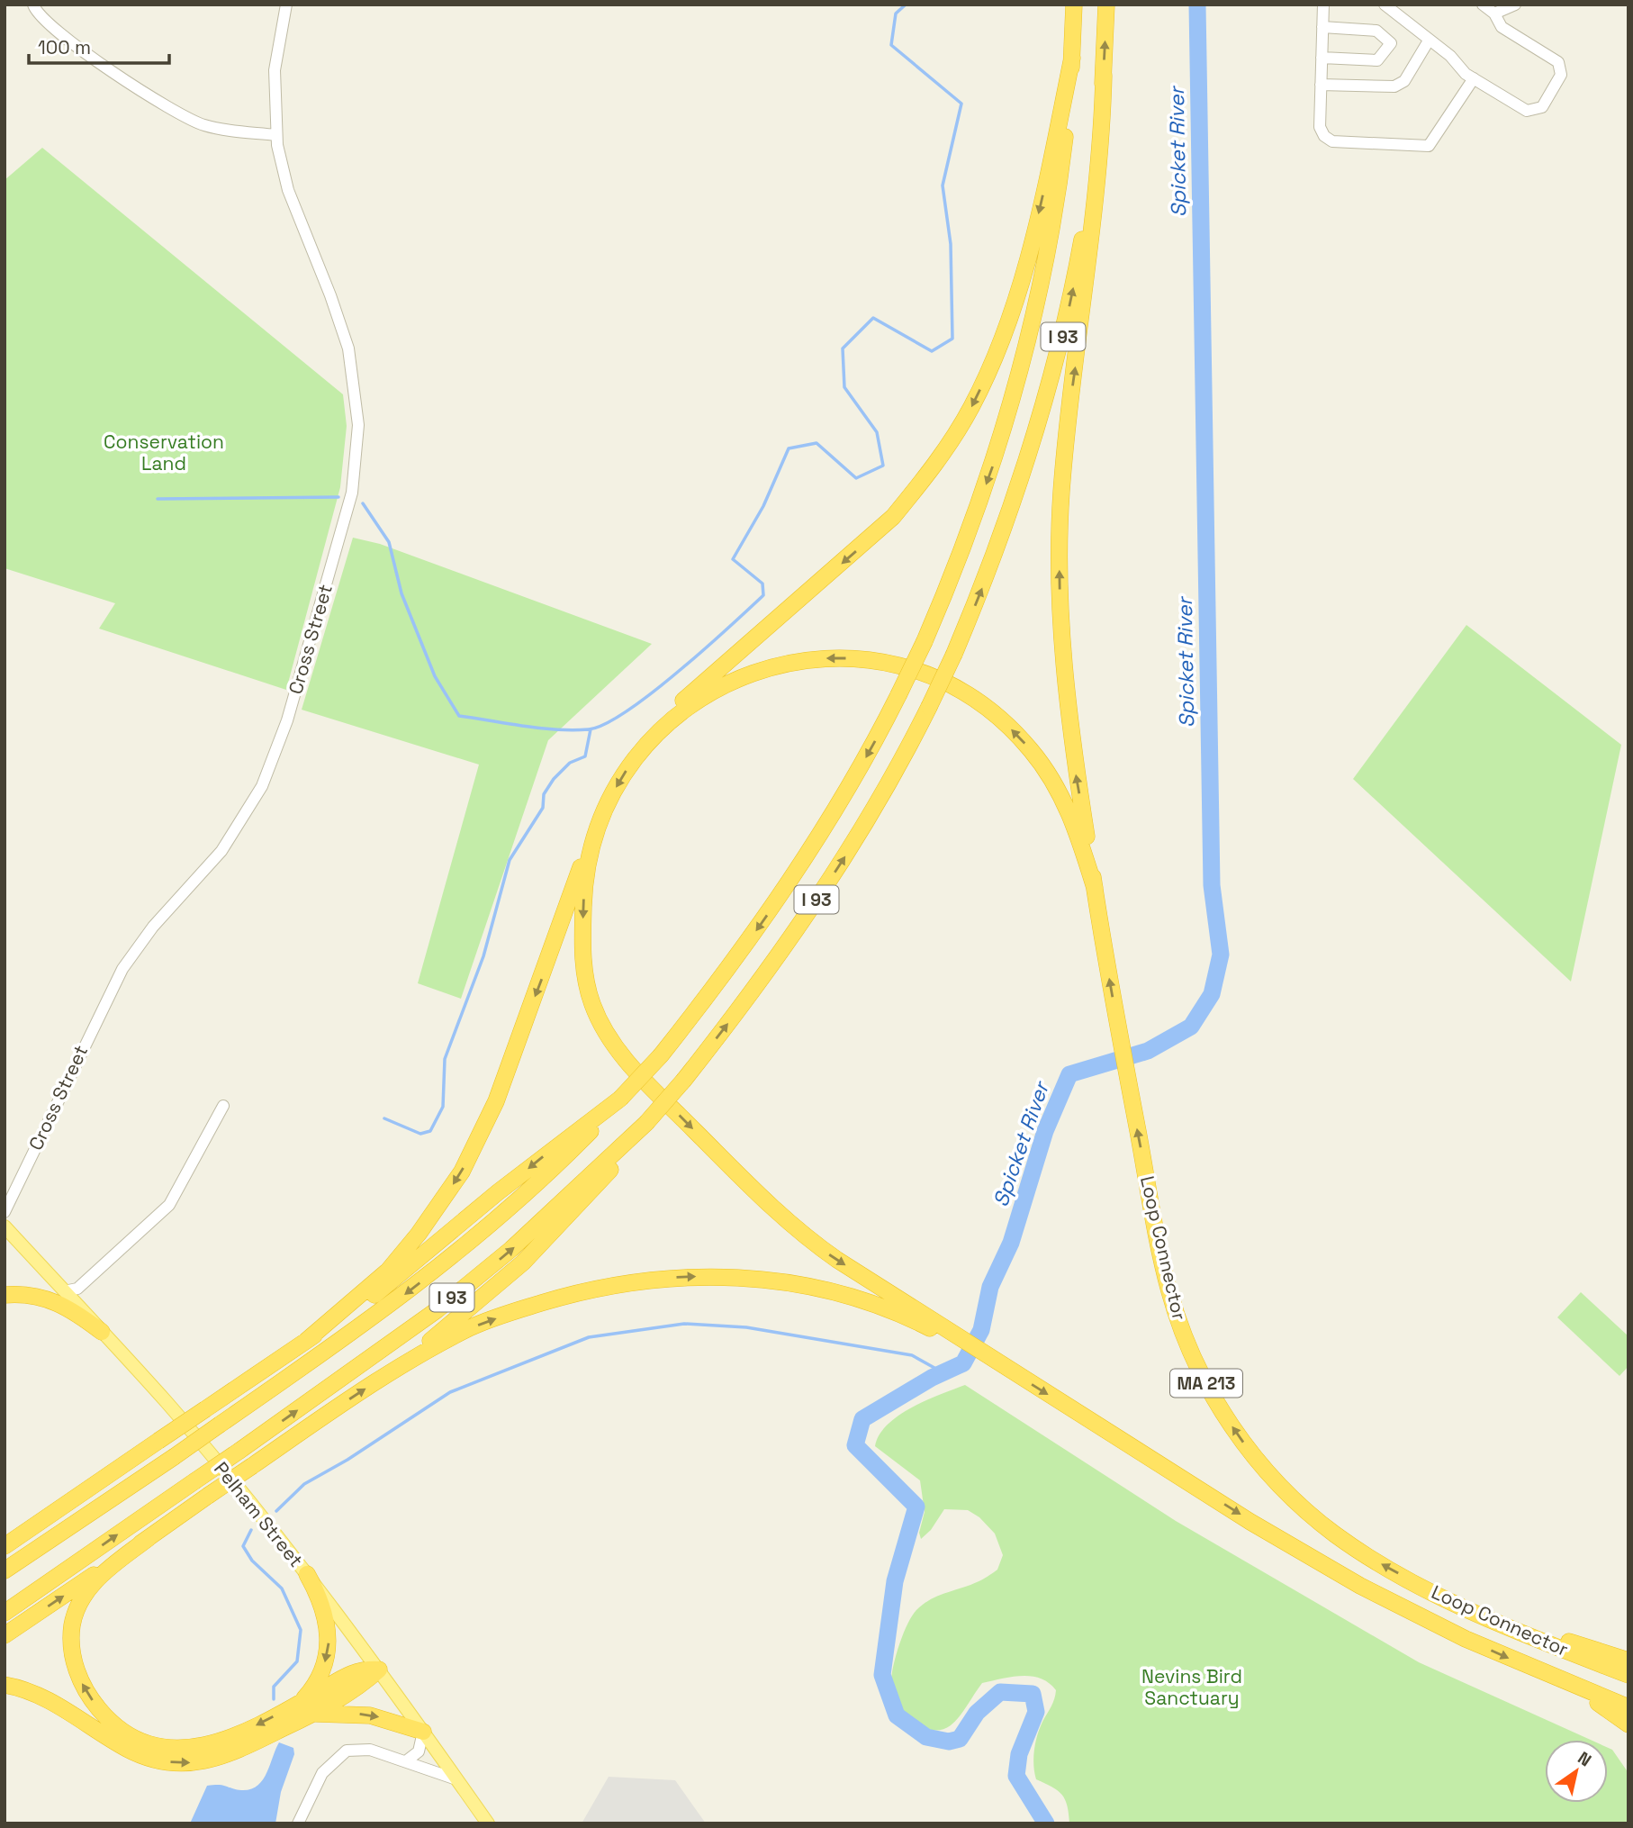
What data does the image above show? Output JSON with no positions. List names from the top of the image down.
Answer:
{
  "streets": {
    "highway": ["I 93", "Loop Connector", "MA 213"],
    "main road": ["Pelham Street"],
    "street": ["Cross Street"]
  },
  "water": ["Spicket River"],
  "parks": ["Conservation Land", "Nevins Bird Sanctuary"],
  "scale_bar": "100 m",
  "north": "top right"
}
